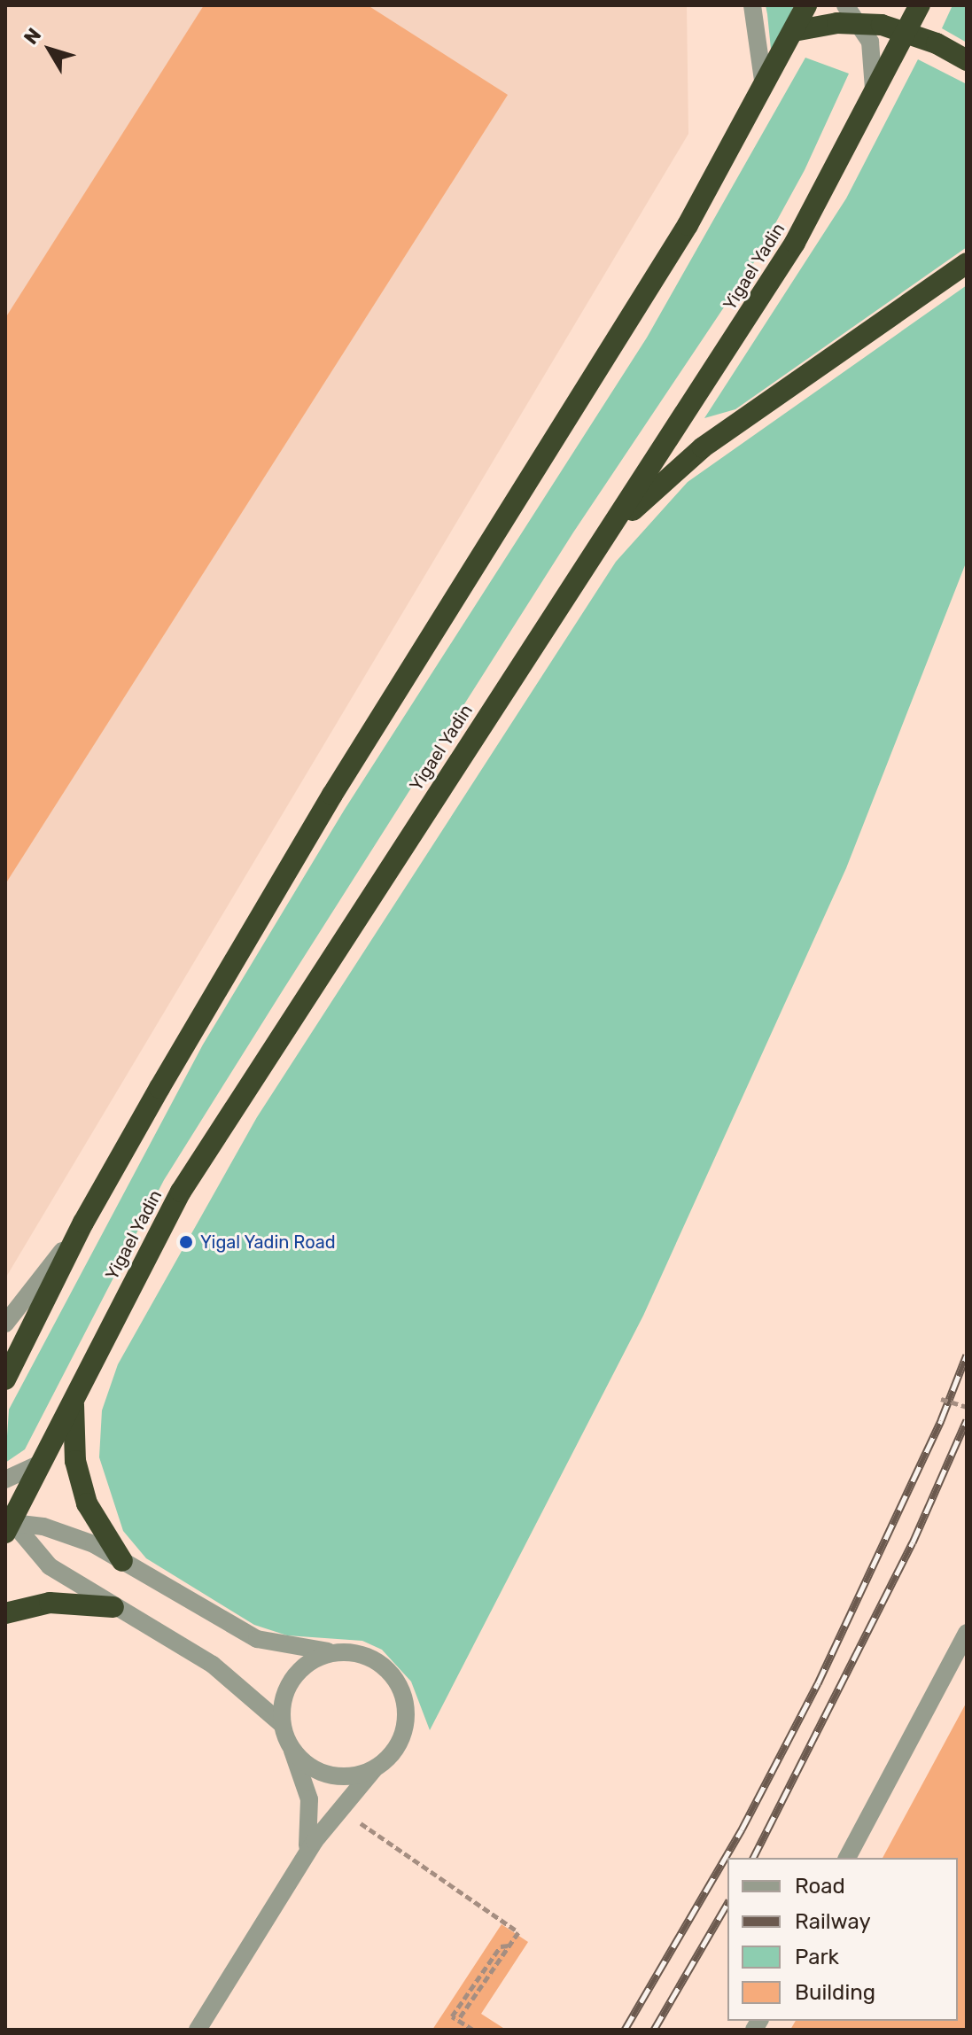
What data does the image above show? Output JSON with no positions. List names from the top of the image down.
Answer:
{
  "streets": {
    "highway": ["Yigael Yadin"]
  },
  "places": ["Yigal Yadin Road"],
  "legend": [
    "Road",
    "Railway",
    "Park",
    "Building"
  ],
  "north": "top left"
}
